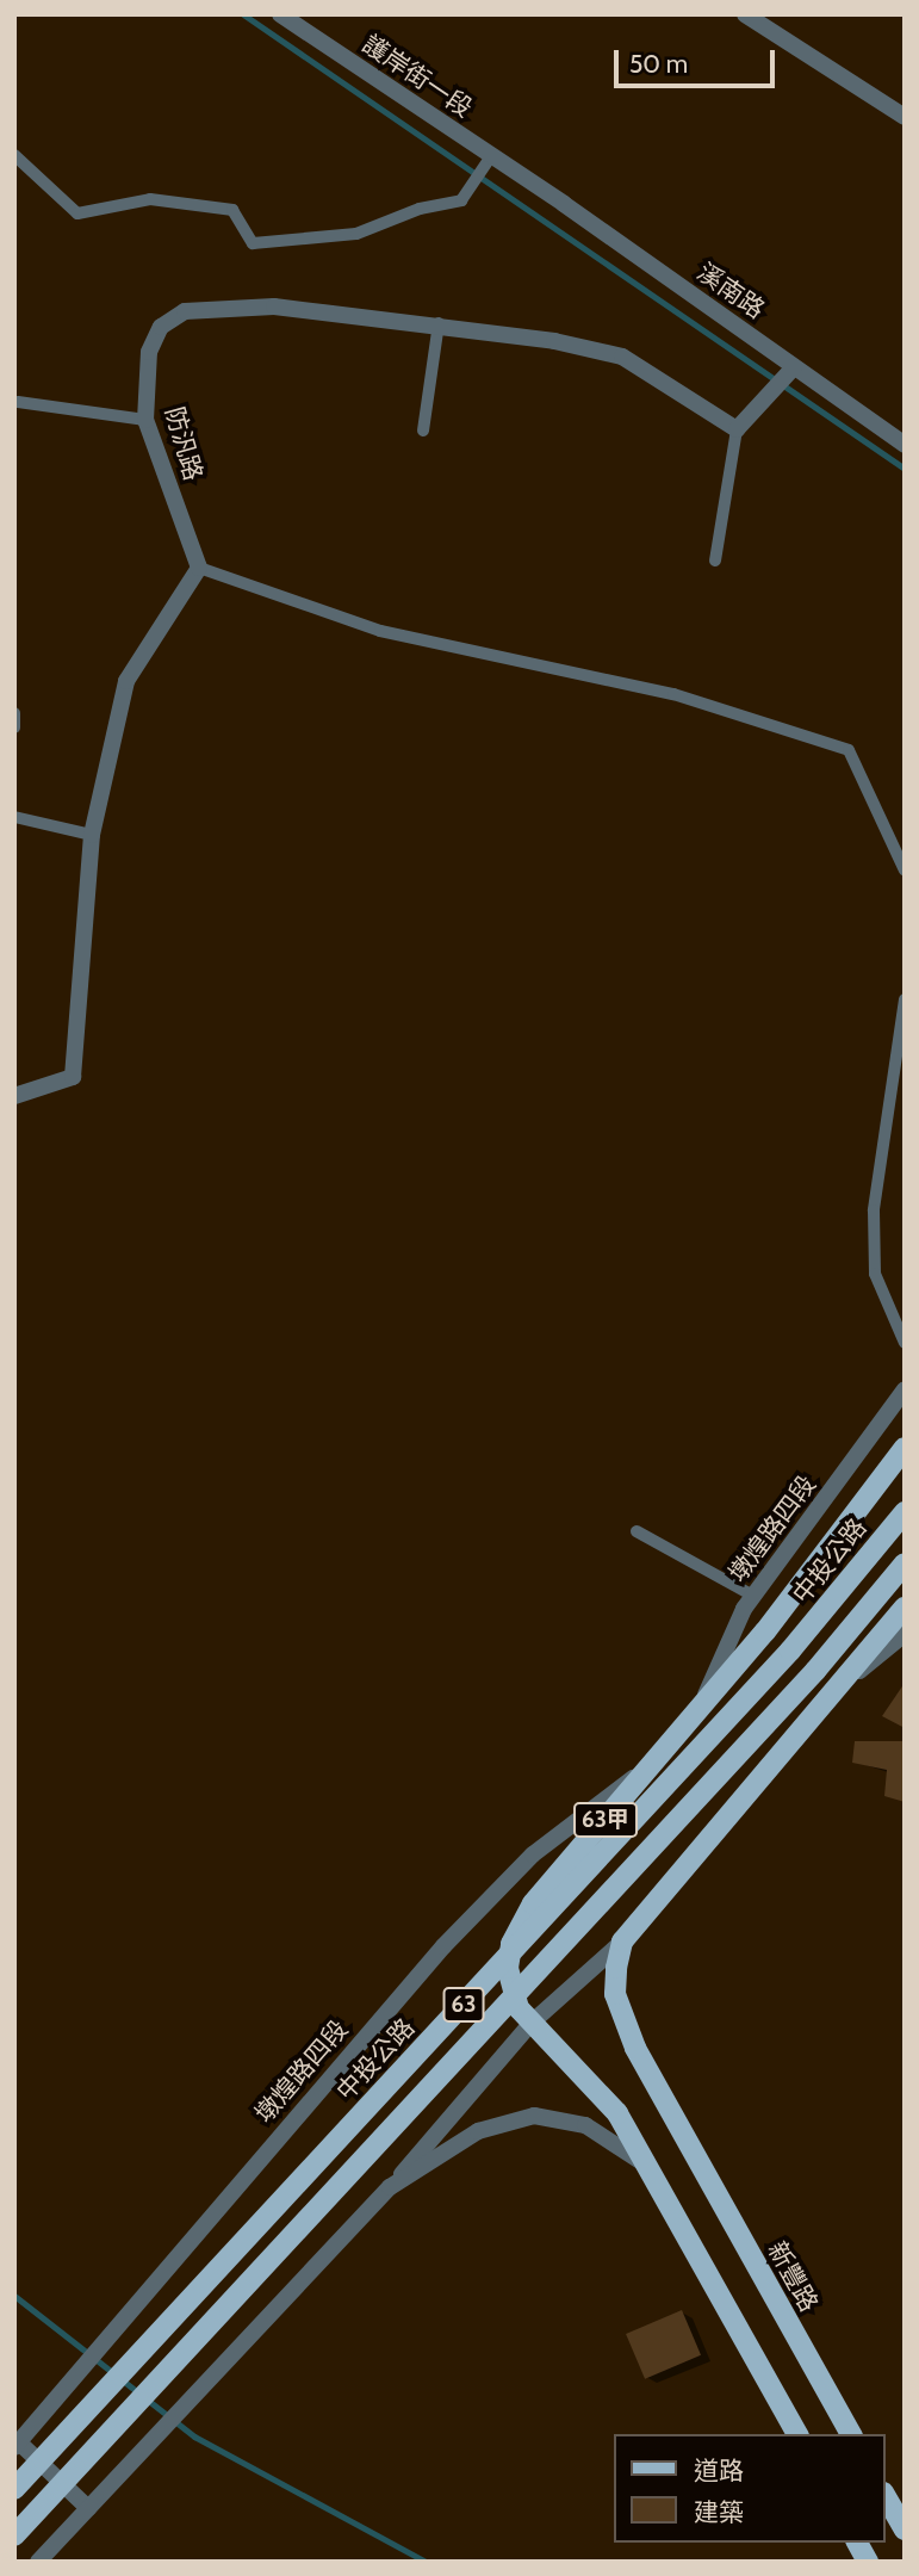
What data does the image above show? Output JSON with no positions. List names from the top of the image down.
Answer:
{
  "streets": {
    "main road": [
      "中投公路",
      "63甲",
      "63",
      "新豐路"
    ],
    "street": [
      "護岸街一段",
      "溪南路",
      "防汎路",
      "墩煌路四段"
    ]
  },
  "crossings": [
    ["護岸街一段", "溪南路"],
    ["墩煌路四段", "63甲"]
  ],
  "legend": ["道路", "建築"],
  "scale_bar": "50 m"
}
